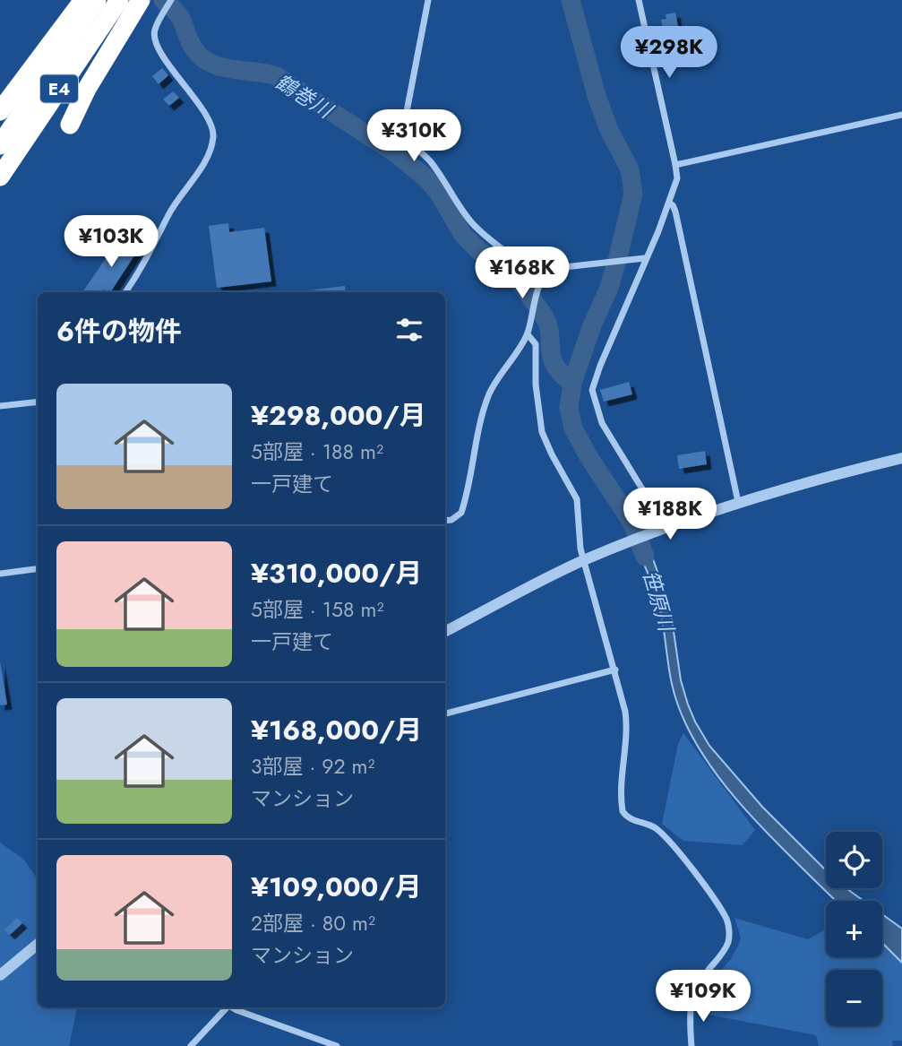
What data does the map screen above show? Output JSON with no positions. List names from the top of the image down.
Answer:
{
  "streets": {
    "highway": ["E4"]
  },
  "water": ["鶴巻川", "笹原川"],
  "page": {
    "price": [
      "¥298K",
      "¥310K",
      "¥103K",
      "¥168K",
      "¥188K",
      "¥109K"
    ],
    "heading": "6件の物件",
    "list": [
      {
        "name": "¥298,000/月",
        "note": "5部屋 · 188 m² · 一戸建て"
      },
      {
        "name": "¥310,000/月",
        "note": "5部屋 · 158 m² · 一戸建て"
      },
      {
        "name": "¥168,000/月",
        "note": "3部屋 · 92 m² · マンション"
      },
      {
        "name": "¥109,000/月",
        "note": "2部屋 · 80 m² · マンション"
      }
    ],
    "map_buttons": ["+", "−"]
  }
}
